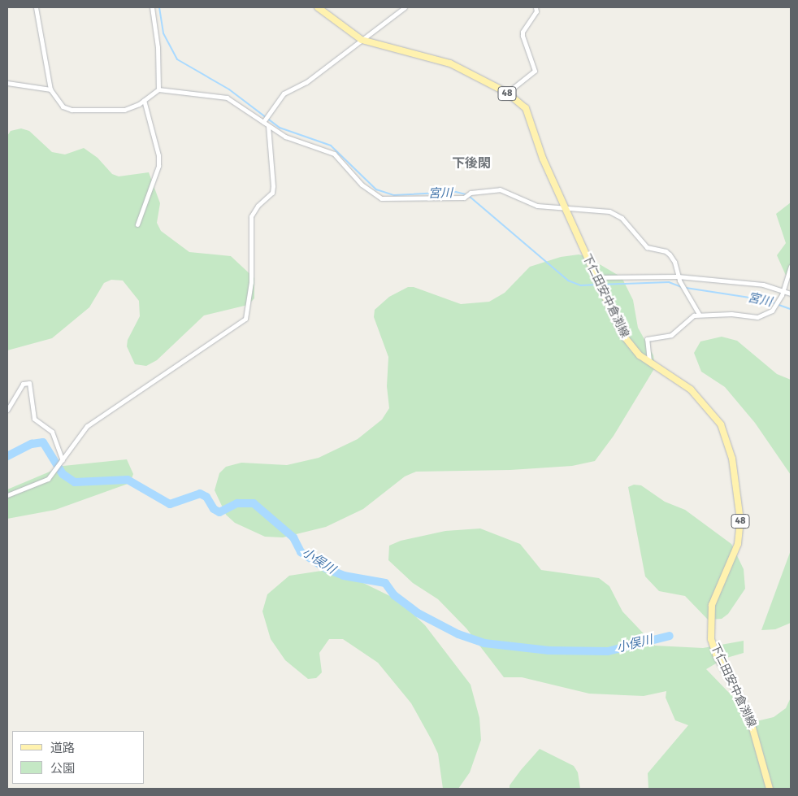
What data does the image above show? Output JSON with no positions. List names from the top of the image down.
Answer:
{
  "streets": {
    "main road": ["48", "下仁田安中倉渕線"]
  },
  "districts": ["下後閑"],
  "water": ["宮川", "小俣川"],
  "legend": ["道路", "公園"]
}
